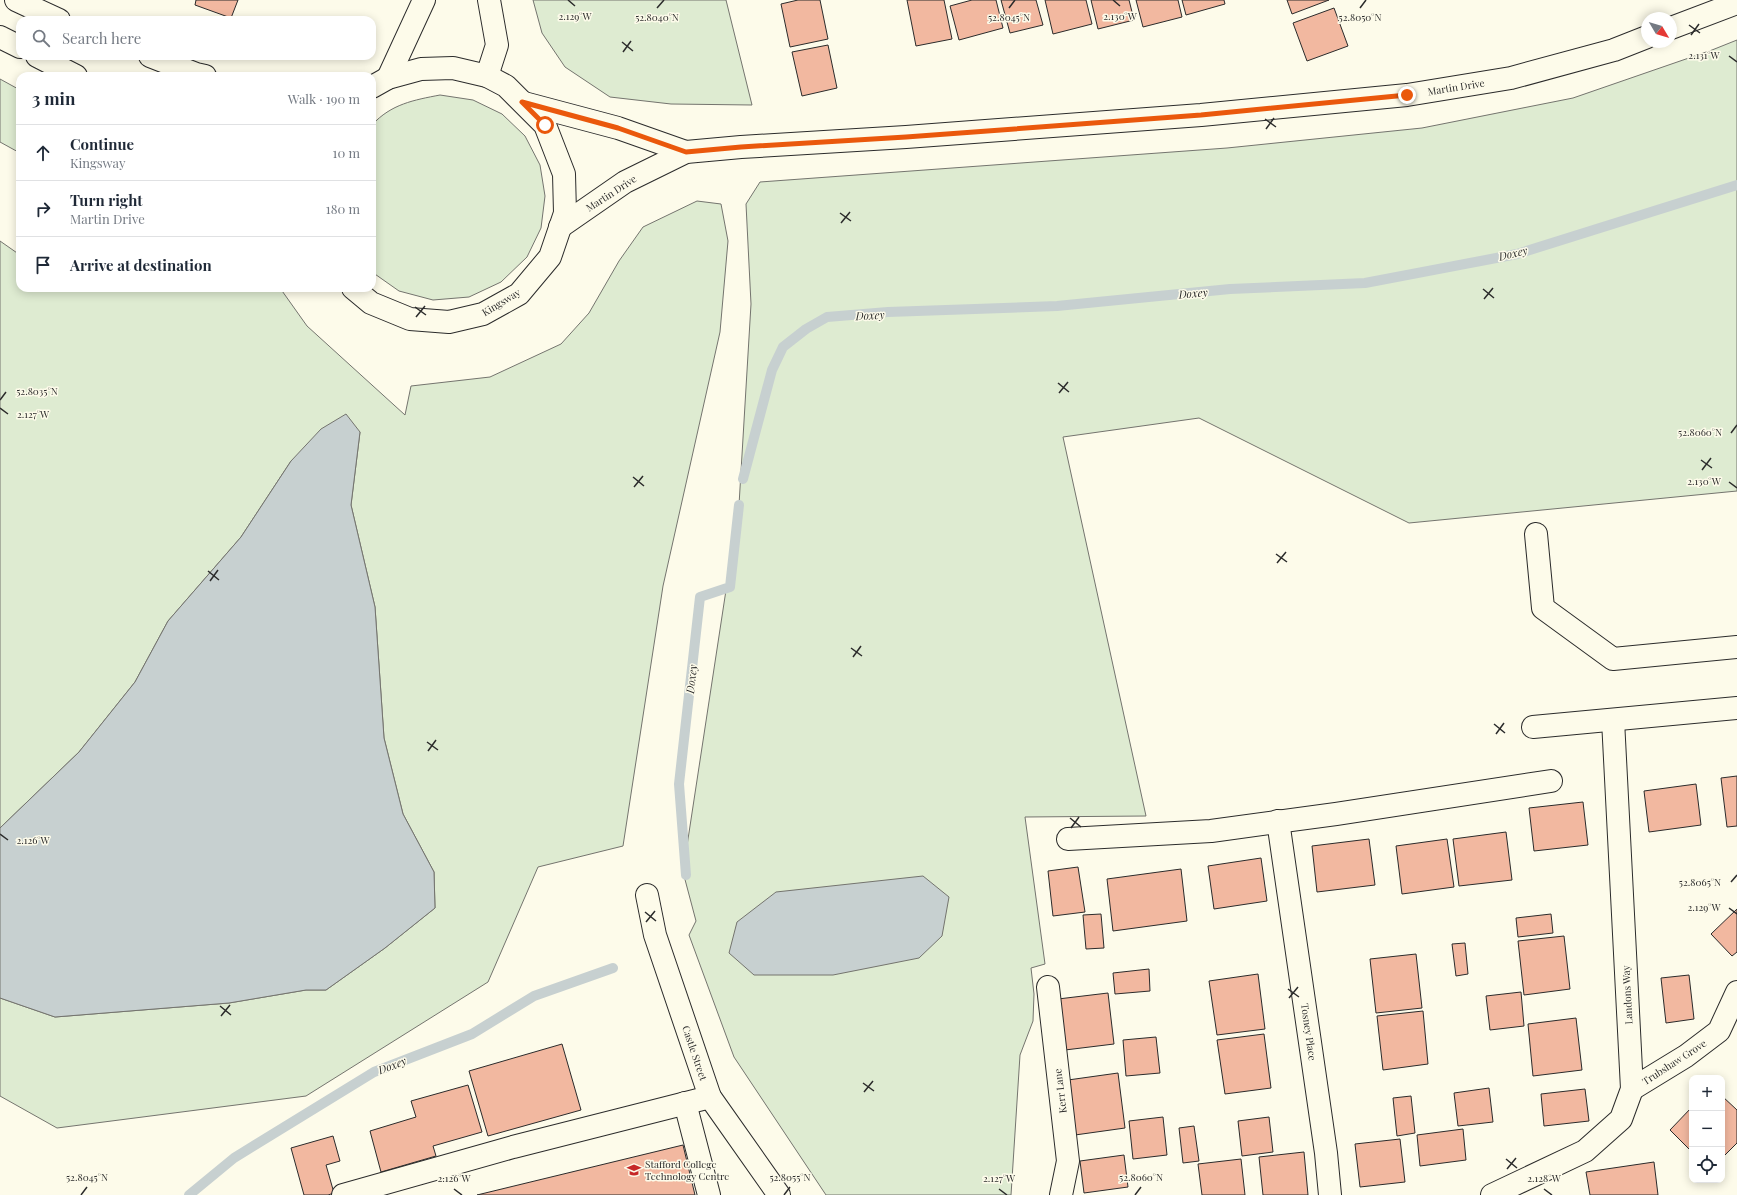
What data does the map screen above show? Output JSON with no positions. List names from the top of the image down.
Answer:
{
  "streets": {
    "street": [
      "Martin Drive",
      "Kingsway",
      "Landons Way",
      "Tosney Place",
      "Castle Street",
      "Trubshaw Grove",
      "Kerr Lane"
    ]
  },
  "crossings": [
    ["Martin Drive", "Kingsway"],
    ["Landons Way", "Trubshaw Grove"]
  ],
  "water": ["Doxey"],
  "places": {
    "school or university": ["Stafford College Technology Centre"]
  },
  "north": "bottom right",
  "page": {
    "search": "Search here",
    "heading": ["3 min", "Walk · 190 m"],
    "list": [
      ["Continue", "Kingsway", "10 m"],
      ["Turn right", "Martin Drive", "180 m"],
      "Arrive at destination"
    ],
    "map_buttons": ["+", "−"]
  },
  "coordinates": [
    "2.129°W",
    "2.130°W",
    "52.8040°N",
    "52.8045°N",
    "52.8050°N",
    "2.131°W",
    "52.8035°N",
    "2.127°W",
    "52.8060°N",
    "2.126°W",
    "52.8065°N",
    "52.8055°N",
    "2.128°W"
  ]
}
